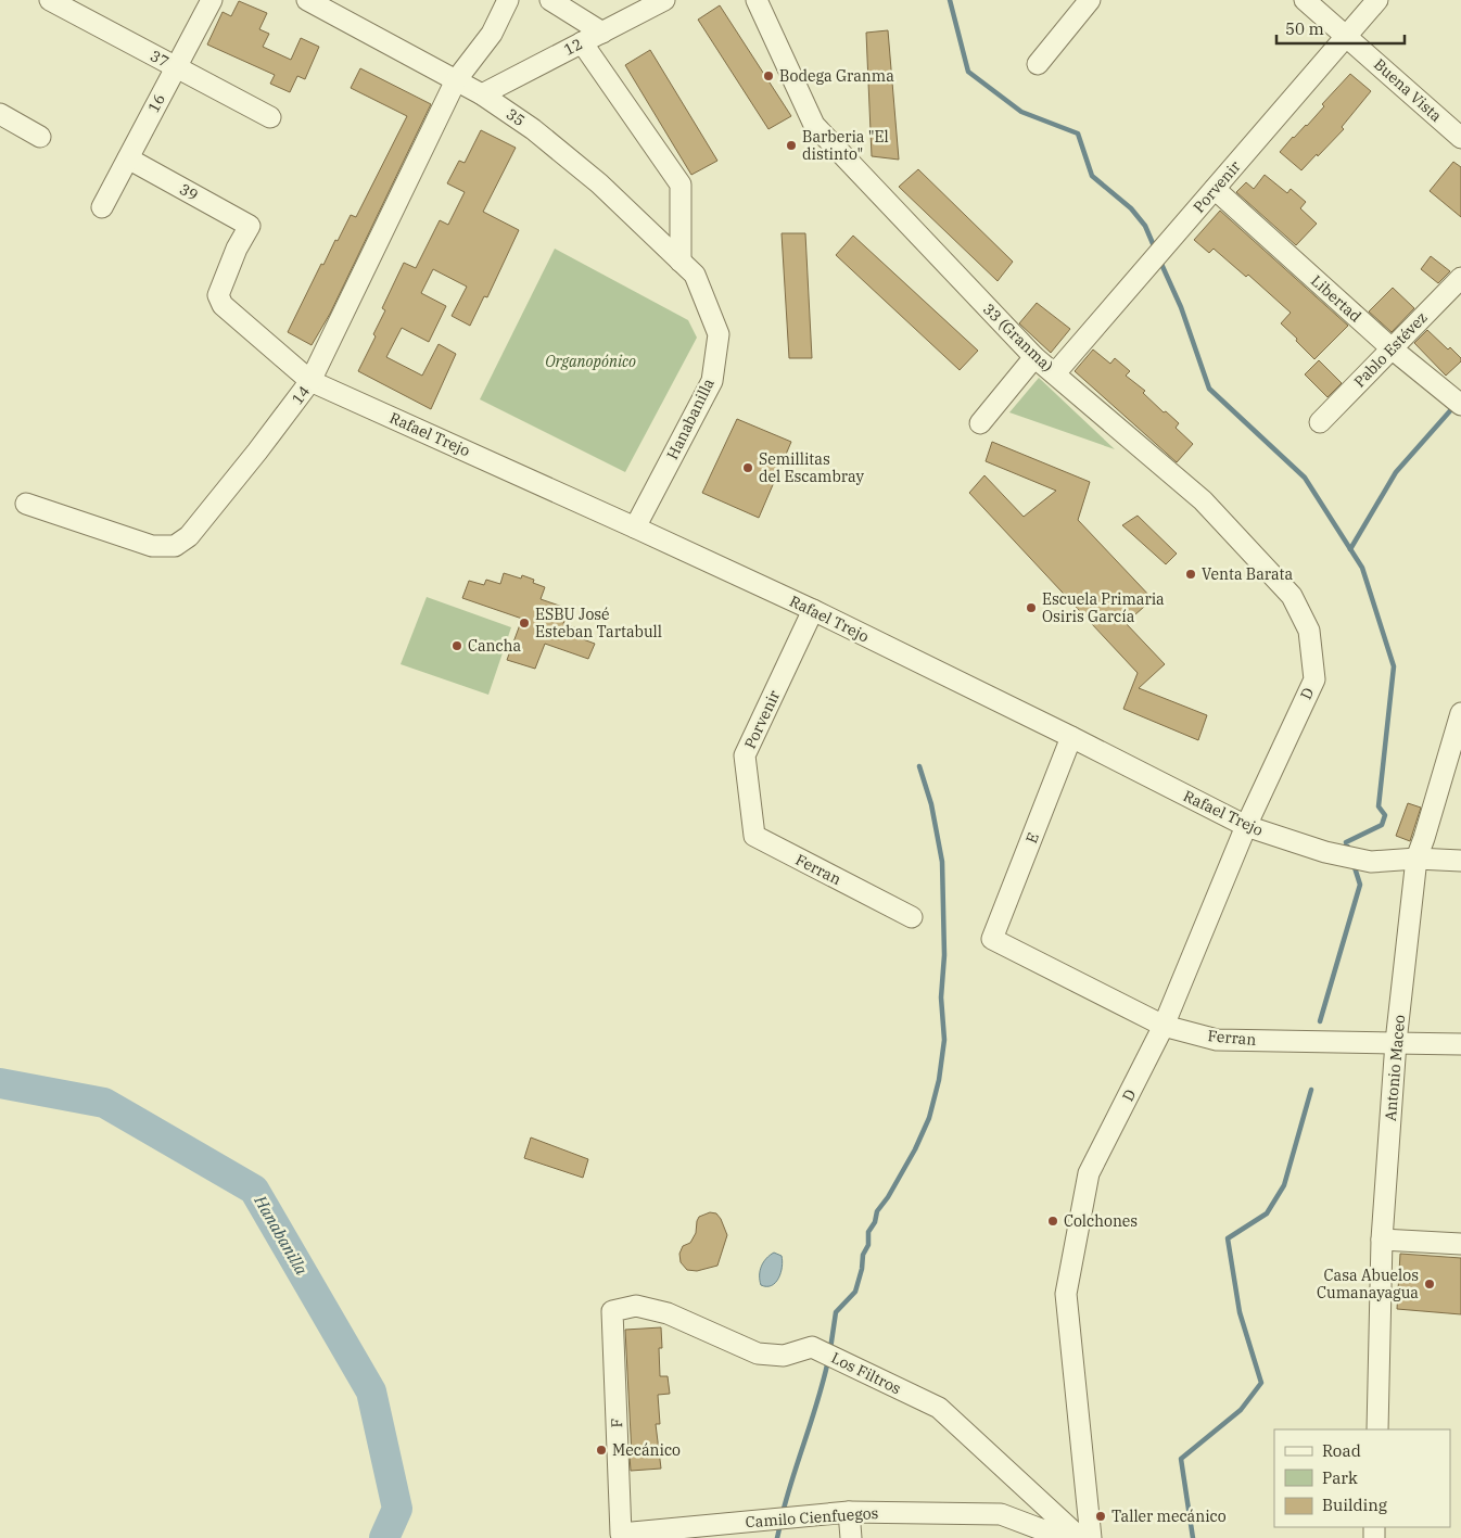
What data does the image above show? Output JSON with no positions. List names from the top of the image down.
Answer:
{
  "streets": {
    "street": [
      "12",
      "37",
      "Buena Vista",
      "16",
      "35",
      "Porvenir",
      "39",
      "Libertad",
      "33 (Granma)",
      "Pablo Estévez",
      "14",
      "Hanabanilla",
      "Rafael Trejo",
      "D",
      "E",
      "Ferran",
      "Antonio Maceo",
      "Los Filtros",
      "F",
      "Camilo Cienfuegos"
    ]
  },
  "crossings": [
    ["12", "35"],
    ["37", "16"],
    ["Buena Vista", "Porvenir"],
    ["16", "39"],
    ["35", "14"],
    ["35", "Hanabanilla"],
    ["Porvenir", "Libertad"],
    ["Porvenir", "33 (Granma)"],
    ["Porvenir", "Rafael Trejo"],
    ["Porvenir", "Ferran"],
    ["39", "Rafael Trejo"],
    ["Libertad", "Pablo Estévez"],
    ["33 (Granma)", "D"],
    ["14", "Rafael Trejo"],
    ["Hanabanilla", "Rafael Trejo"],
    ["Rafael Trejo", "D"],
    ["Rafael Trejo", "E"],
    ["Rafael Trejo", "Antonio Maceo"],
    ["D", "Ferran"],
    ["E", "Ferran"],
    ["Ferran", "Antonio Maceo"],
    ["Los Filtros", "F"],
    ["F", "Camilo Cienfuegos"]
  ],
  "water": ["Hanabanilla"],
  "parks": ["Organopónico"],
  "places": [
    "Bodega Granma",
    "Barberia \"El distinto\"",
    "Semillitas del Escambray",
    "Venta Barata",
    "Escuela Primaria Osiris García",
    "ESBU José Esteban Tartabull",
    "Cancha",
    "Colchones",
    "Casa Abuelos Cumanayagua",
    "Mecánico",
    "Taller mecánico"
  ],
  "legend": ["Road", "Park", "Building"],
  "scale_bar": "50 m"
}
